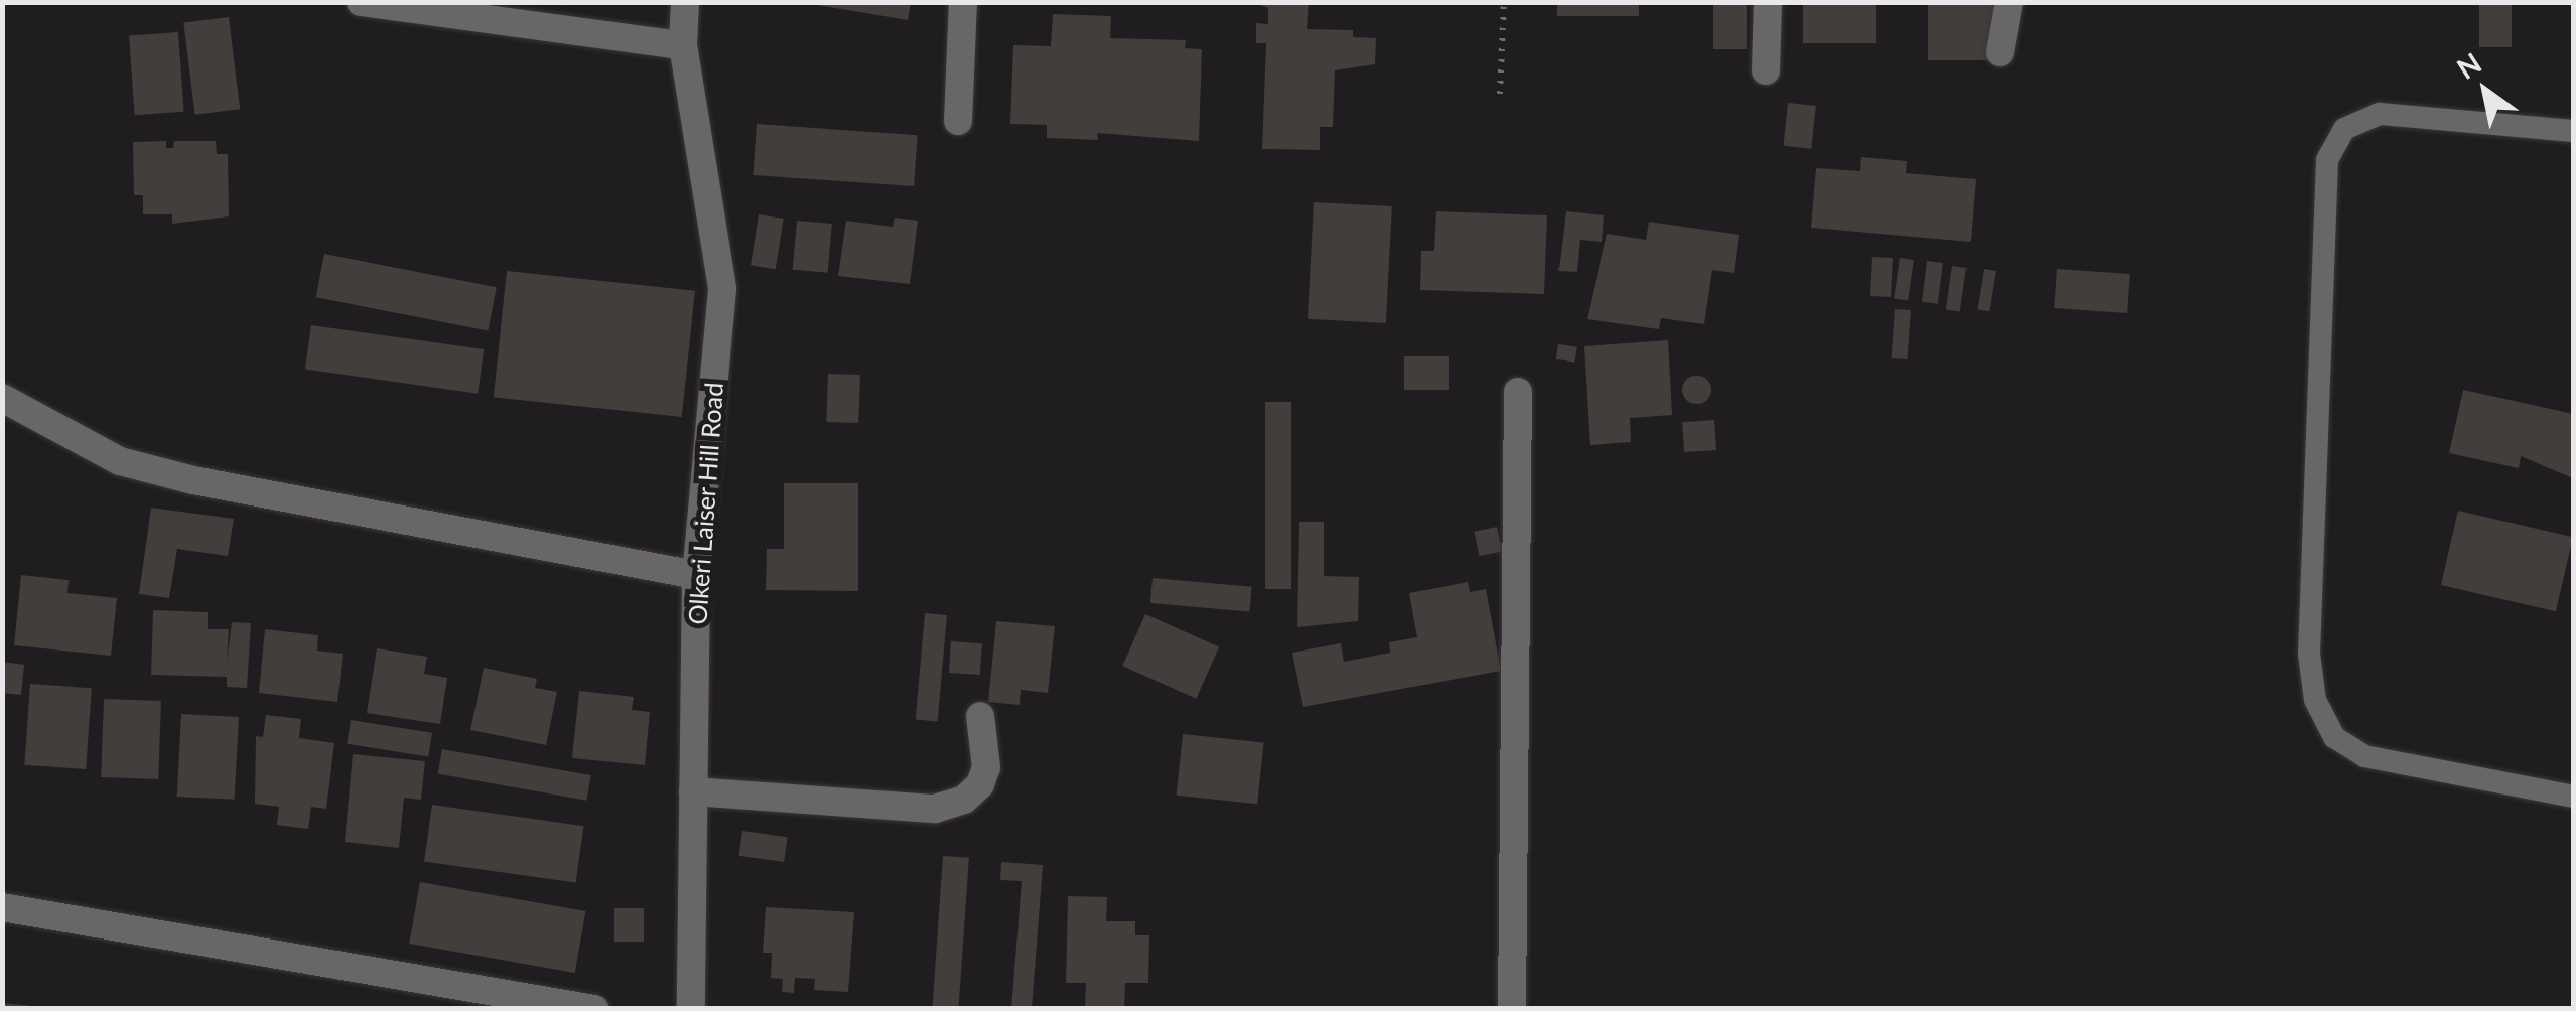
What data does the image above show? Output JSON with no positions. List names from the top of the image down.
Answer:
{
  "streets": {
    "street": ["Olkeri Laiser Hill Road"]
  },
  "north": "top left"
}
